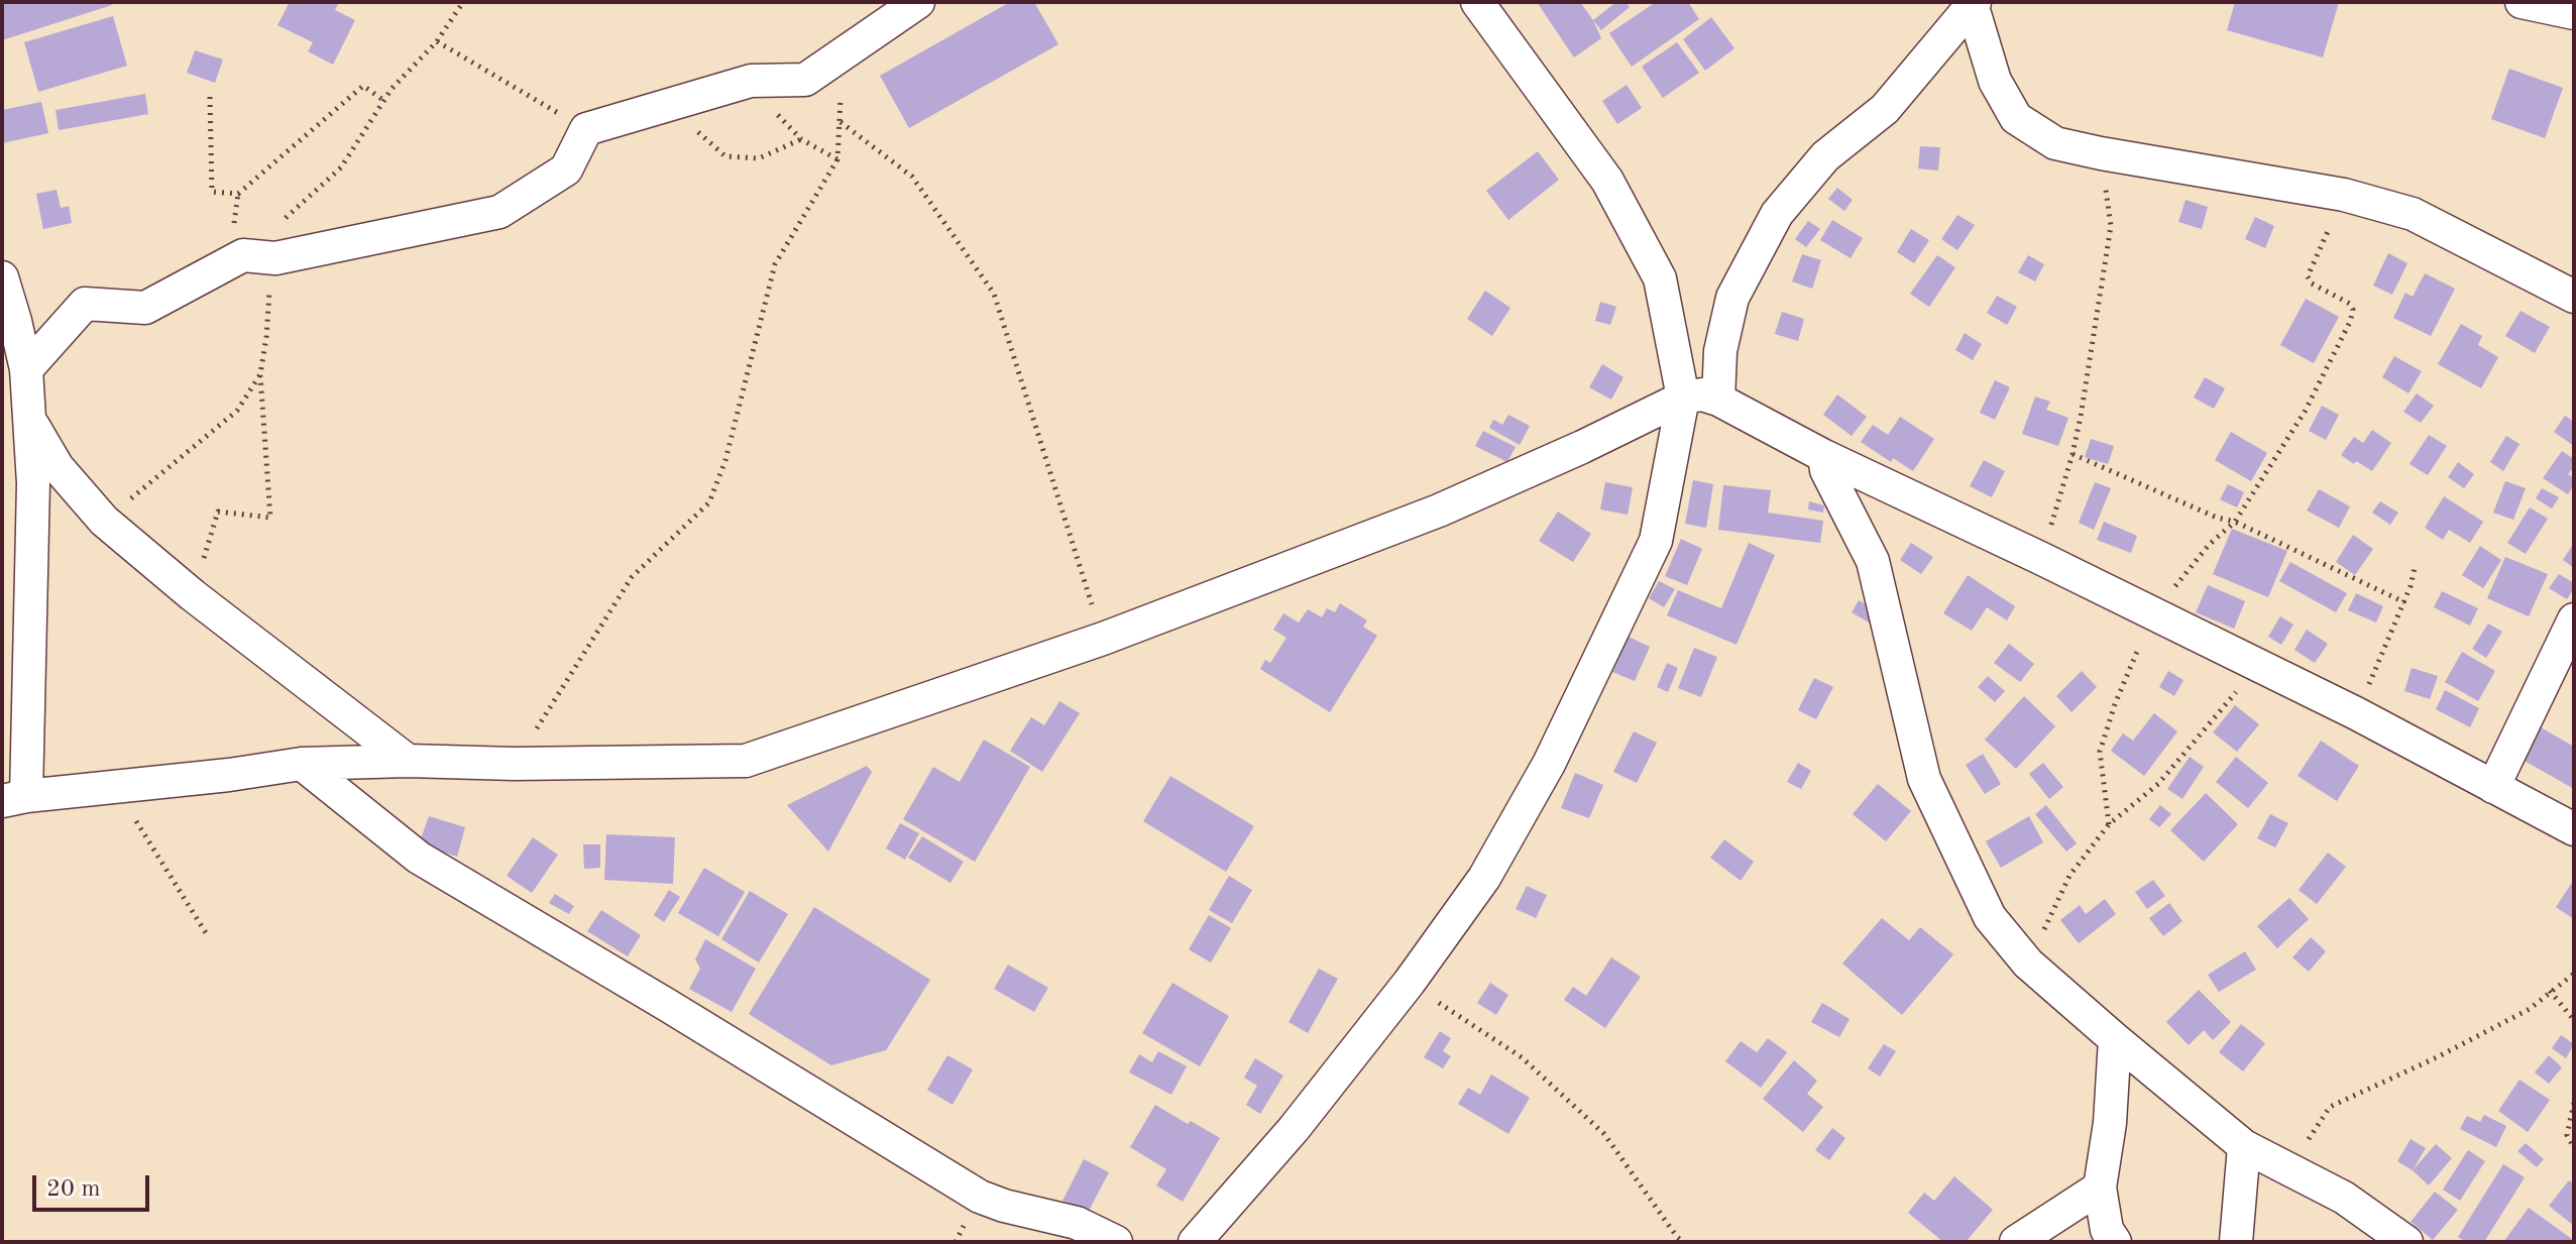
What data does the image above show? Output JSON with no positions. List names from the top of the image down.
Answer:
{
  "scale_bar": "20 m"
}
